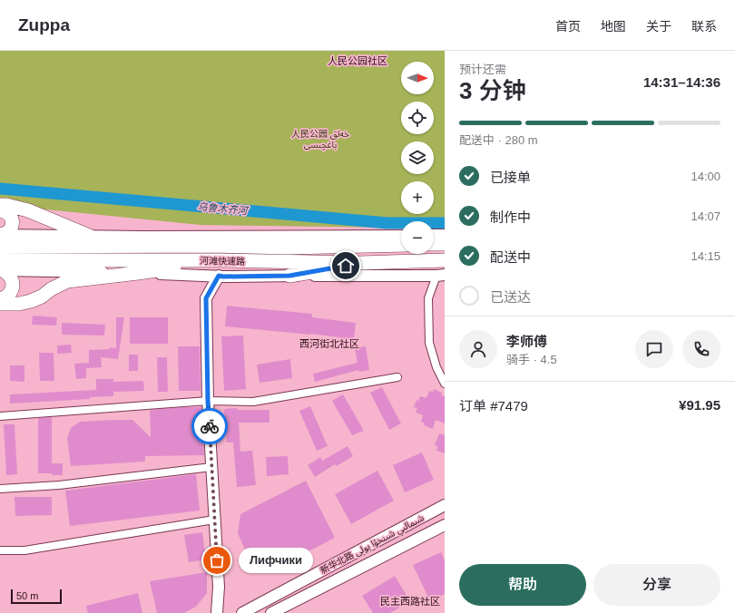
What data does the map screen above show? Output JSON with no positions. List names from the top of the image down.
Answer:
{
  "streets": {
    "highway": ["河滩快速路"],
    "street": ["新华北路 شىمالىي شىنخۇا يولى"]
  },
  "districts": ["人民公园社区", "西河街北社区", "民主西路社区"],
  "water": ["乌鲁木齐河"],
  "parks": ["人民公园 خەلق باغچىسى"],
  "places": ["Лифчики"],
  "scale_bar": "50 m",
  "north": "right",
  "page": {
    "header": "Zuppa",
    "nav": [
      "首页",
      "地图",
      "关于",
      "联系"
    ],
    "heading": ["3 分钟", "预计还需", "14:31–14:36"],
    "panel": [
      "李师傅",
      "骑手 · 4.5",
      "订单 #7479",
      "¥91.95"
    ],
    "map_buttons": ["+", "−"],
    "bar": "配送中 · 280 m",
    "list": [
      ["已接单", "14:00"],
      ["制作中", "14:07"],
      ["配送中", "14:15"],
      "已送达"
    ],
    "bubble": "Лифчики",
    "buttons": ["帮助", "分享"],
    "scale": "50 m"
  }
}
